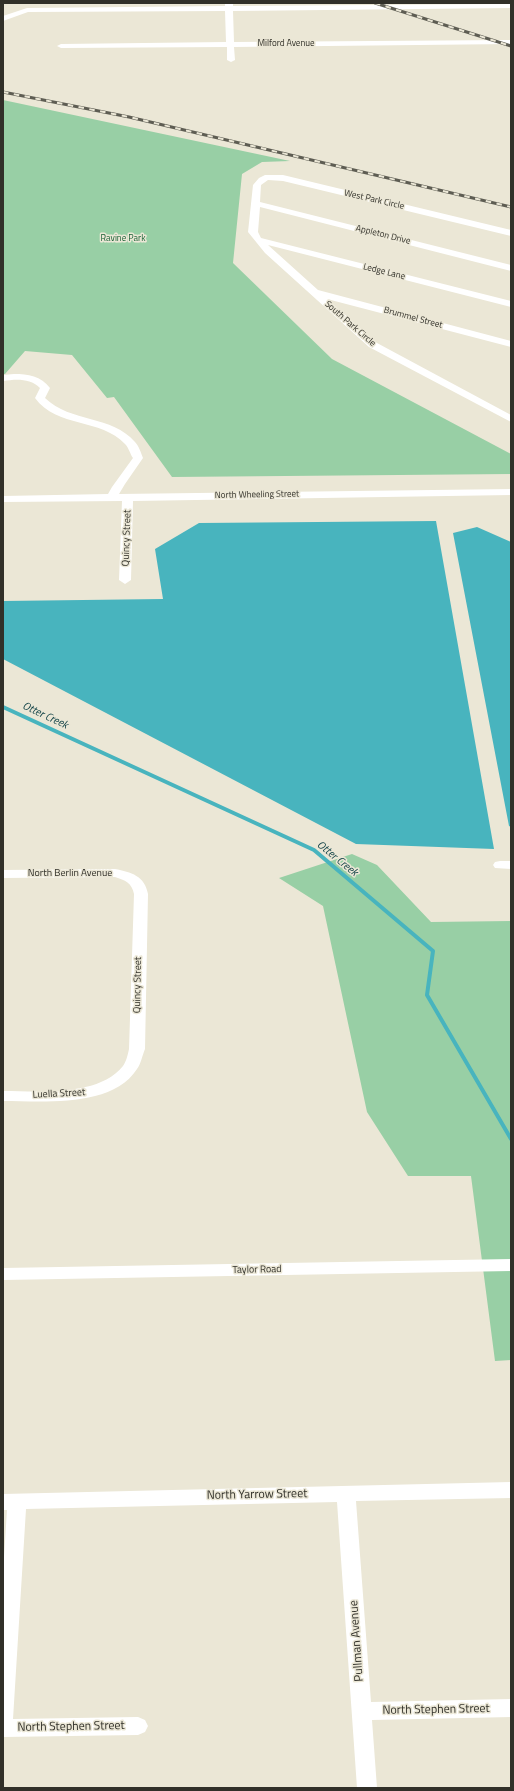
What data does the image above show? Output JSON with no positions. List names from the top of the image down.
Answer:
{
  "streets": {
    "street": [
      "Milford Avenue",
      "West Park Circle",
      "Appleton Drive",
      "Ledge Lane",
      "Brummel Street",
      "South Park Circle",
      "North Wheeling Street",
      "Quincy Street",
      "North Berlin Avenue",
      "Luella Street",
      "Taylor Road",
      "North Yarrow Street",
      "Pullman Avenue",
      "North Stephen Street"
    ]
  },
  "crossings": [
    ["West Park Circle", "Appleton Drive"],
    ["Ledge Lane", "South Park Circle"],
    ["Brummel Street", "South Park Circle"],
    ["North Wheeling Street", "Quincy Street"],
    ["Quincy Street", "North Berlin Avenue"],
    ["Quincy Street", "Luella Street"],
    ["North Yarrow Street", "Pullman Avenue"],
    ["Pullman Avenue", "North Stephen Street"]
  ],
  "water": ["Otter Creek"],
  "parks": ["Ravine Park"]
}
